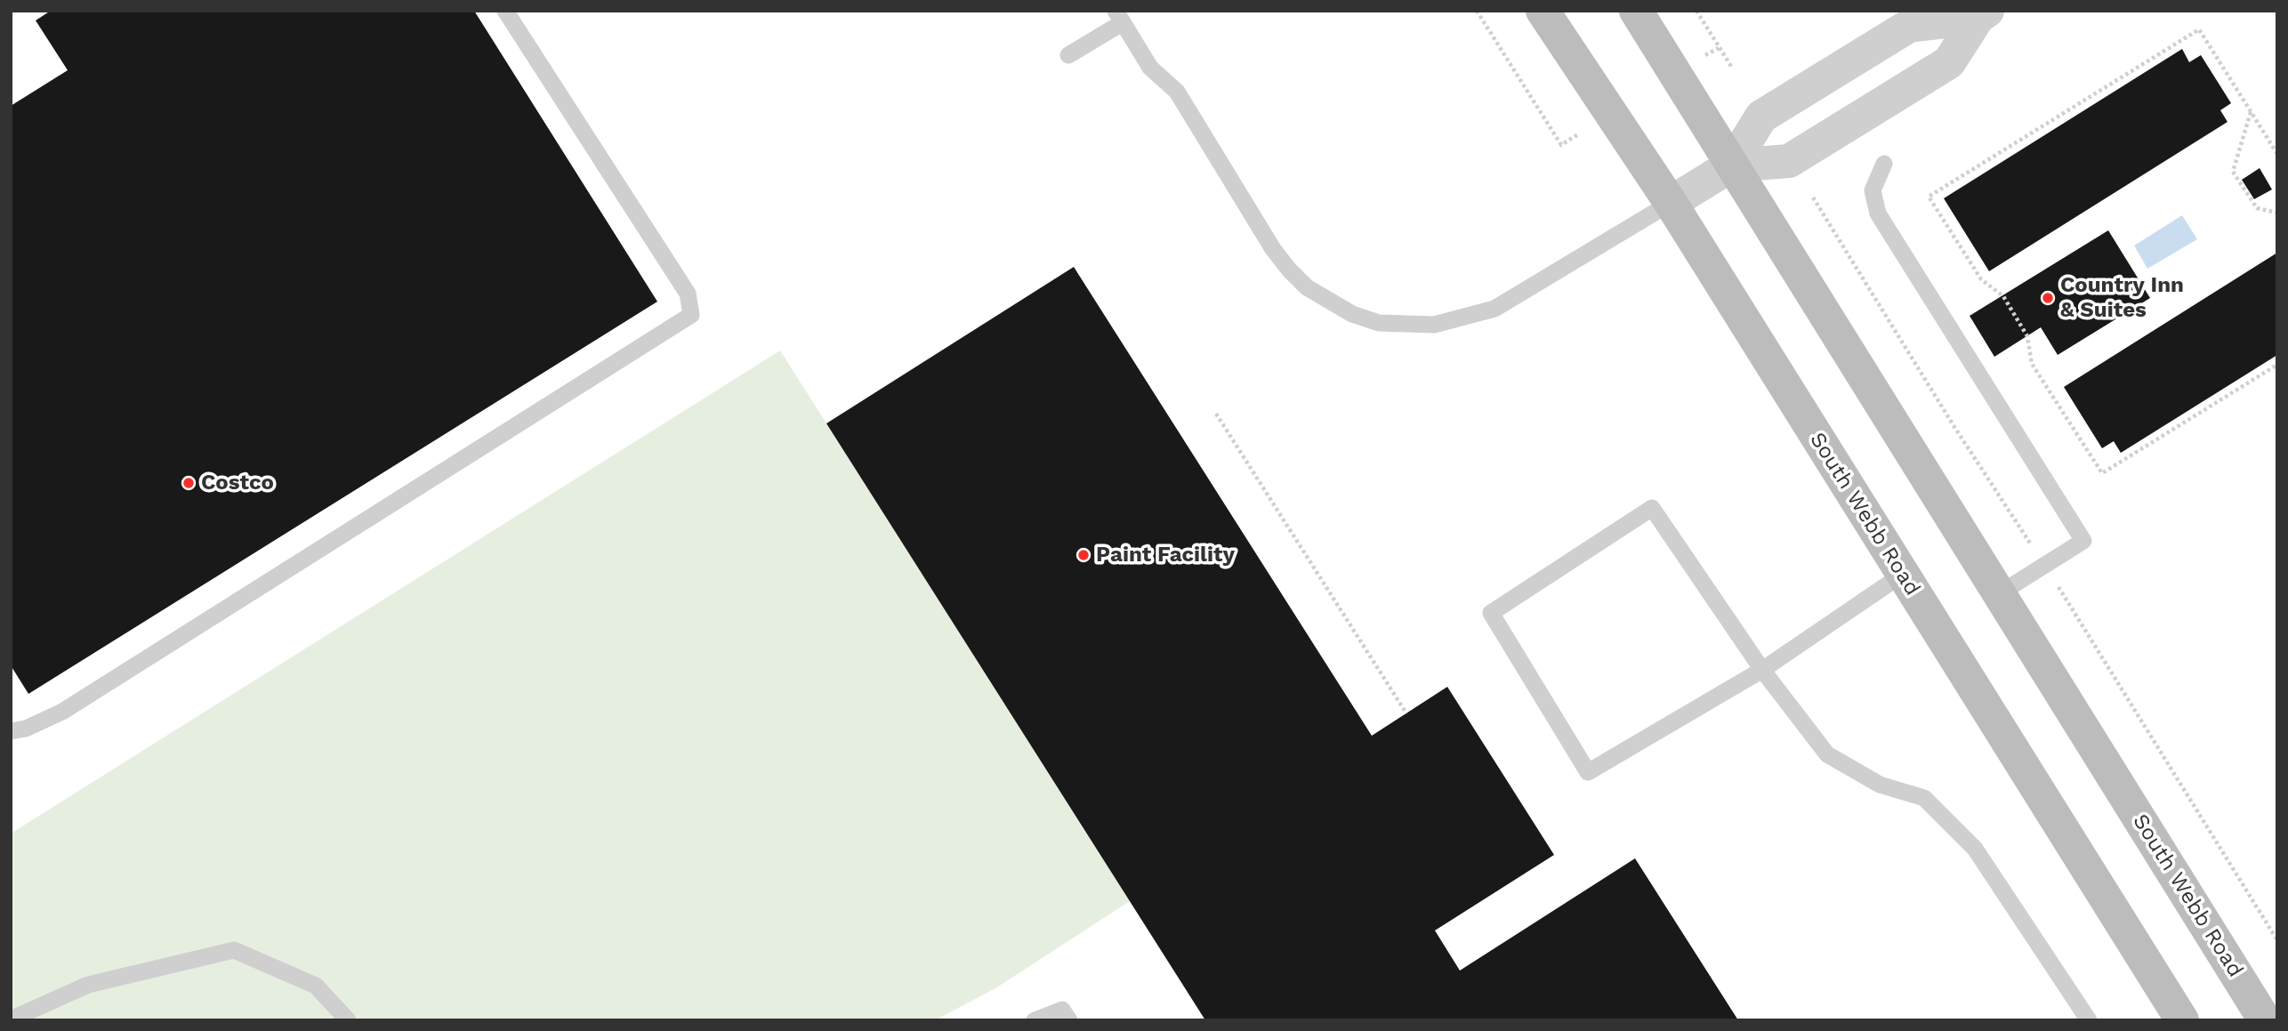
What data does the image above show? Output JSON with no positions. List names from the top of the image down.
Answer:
{
  "streets": {
    "main road": ["South Webb Road"]
  },
  "places": ["Country Inn & Suites", "Costco", "Paint Facility"]
}
